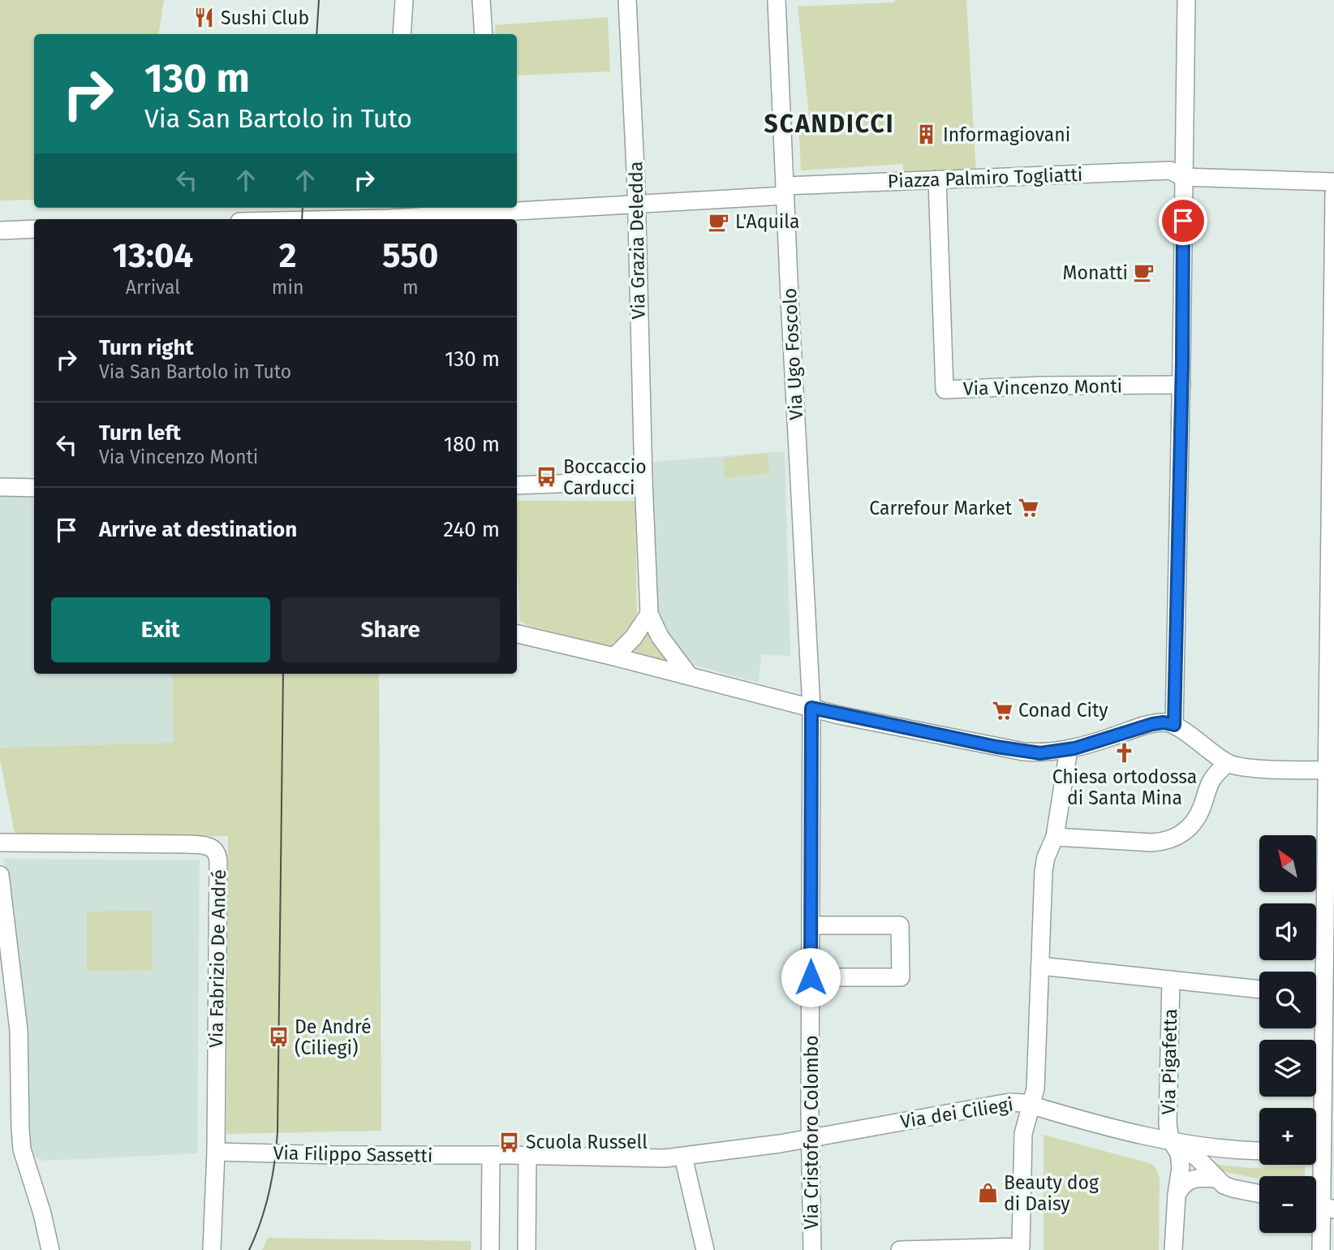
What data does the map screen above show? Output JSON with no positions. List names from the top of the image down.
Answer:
{
  "streets": {
    "street": [
      "Piazza Palmiro Togliatti",
      "Via Grazia Deledda",
      "Via Ugo Foscolo",
      "Via Vincenzo Monti",
      "Via Fabrizio De André",
      "Via Pigafetta",
      "Via dei Ciliegi",
      "Via Cristoforo Colombo",
      "Via Filippo Sassetti"
    ]
  },
  "crossings": [
    ["Piazza Palmiro Togliatti", "Via Grazia Deledda"],
    ["Piazza Palmiro Togliatti", "Via Ugo Foscolo"],
    ["Piazza Palmiro Togliatti", "Via Vincenzo Monti"],
    ["Via Ugo Foscolo", "Via Cristoforo Colombo"],
    ["Via Fabrizio De André", "Via Filippo Sassetti"],
    ["Via dei Ciliegi", "Via Cristoforo Colombo"],
    ["Via dei Ciliegi", "Via Filippo Sassetti"]
  ],
  "districts": ["SCANDICCI"],
  "places": {
    "restaurant": ["Sushi Club"],
    "building": ["Informagiovani"],
    "cafe": ["L'Aquila", "Monatti"],
    "bus stop": ["Boccaccio Carducci", "De André (Ciliegi)", "Scuola Russell"],
    "supermarket": ["Carrefour Market", "Conad City"],
    "church": ["Chiesa ortodossa di Santa Mina"],
    "shop": ["Beauty dog di Daisy"]
  },
  "north": "top left",
  "page": {
    "turn": ["130 m", "Via San Bartolo in Tuto"],
    "eta": [
      "13:04",
      "Arrival",
      "2",
      "min",
      "550",
      "m"
    ],
    "list": [
      {
        "name": "Turn right",
        "note": "Via San Bartolo in Tuto",
        "value": "130 m"
      },
      {
        "name": "Turn left",
        "note": "Via Vincenzo Monti",
        "value": "180 m"
      },
      {
        "name": "Arrive at destination",
        "value": "240 m"
      }
    ],
    "buttons": ["Exit", "Share"],
    "map_buttons": ["+", "−"]
  }
}
